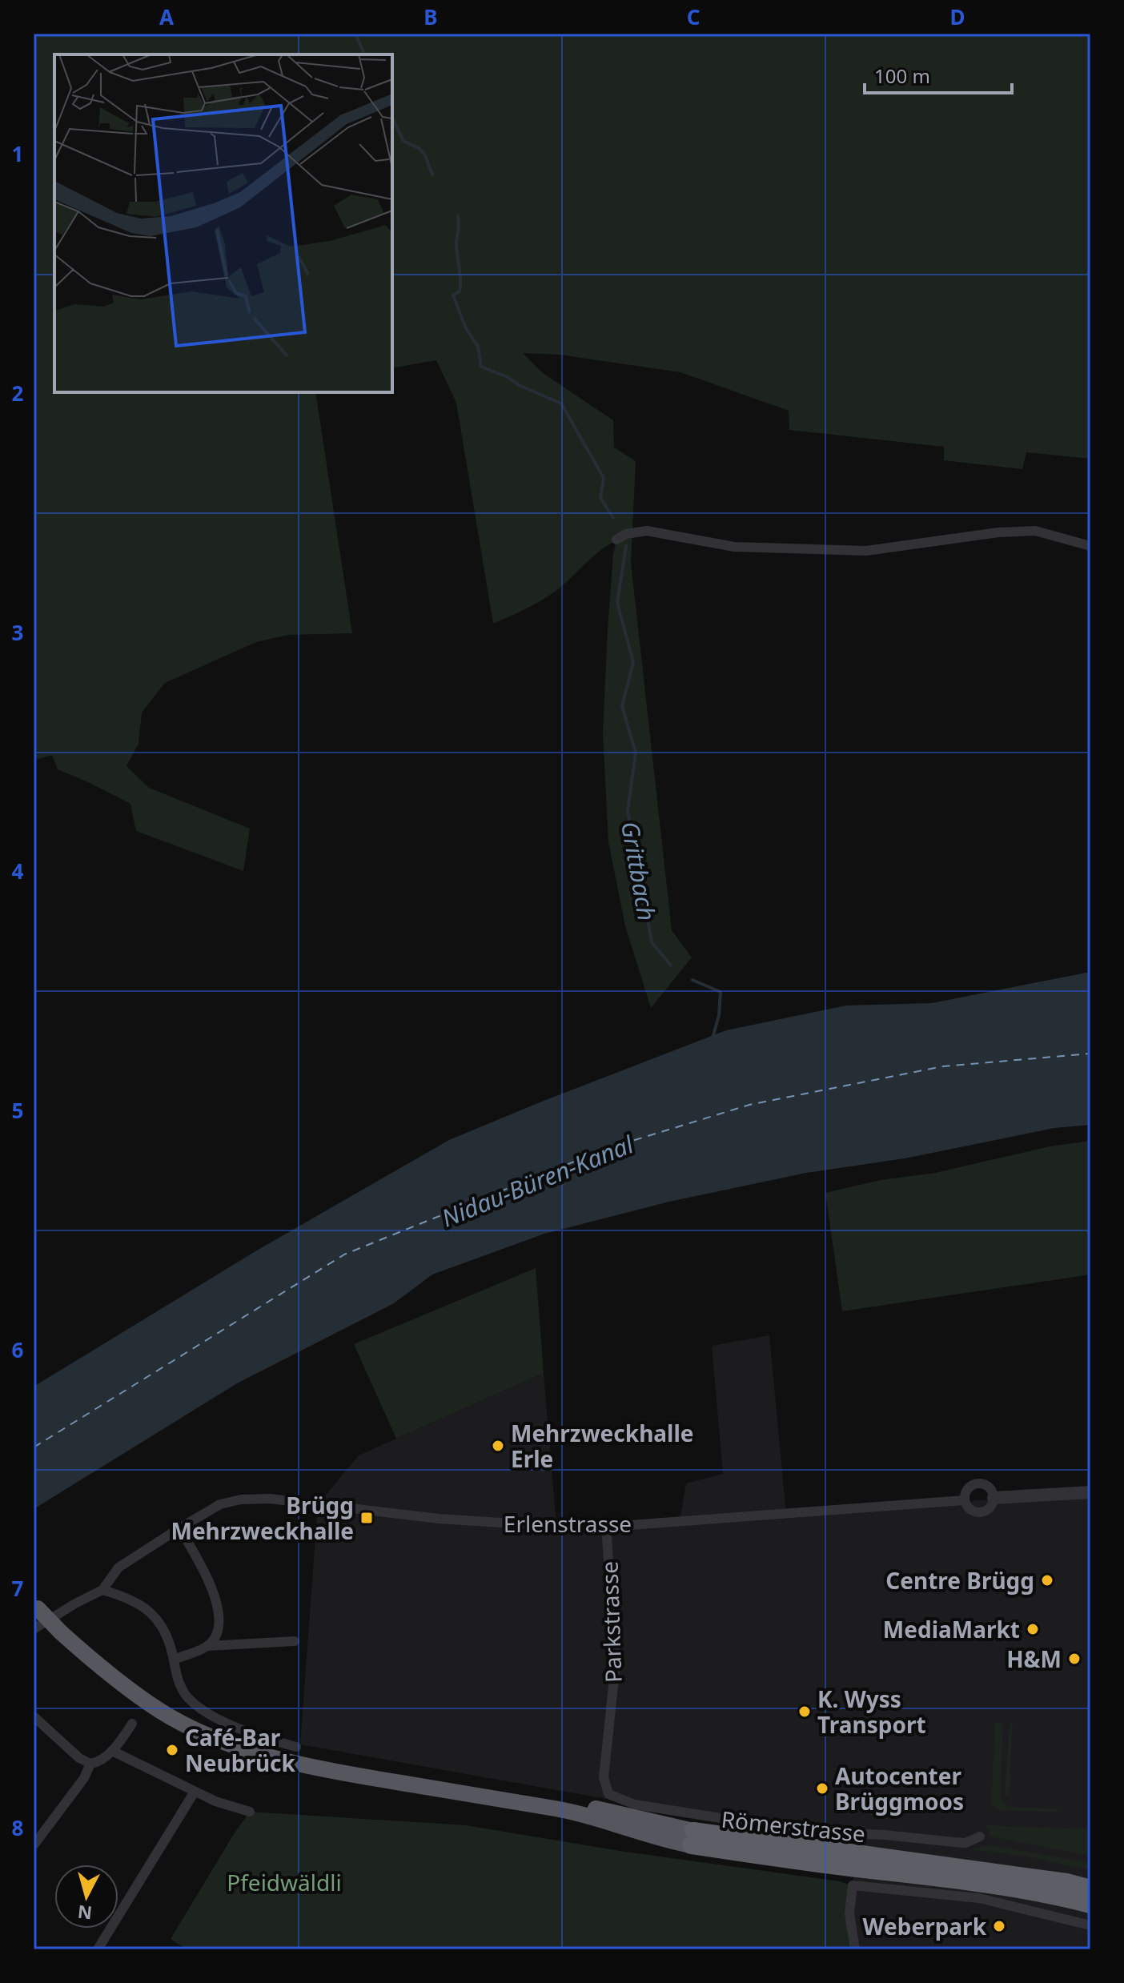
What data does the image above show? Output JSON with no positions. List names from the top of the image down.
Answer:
{
  "streets": {
    "street": ["Erlenstrasse", "Parkstrasse", "Römerstrasse"]
  },
  "crossings": [
    ["Erlenstrasse", "Parkstrasse"],
    ["Parkstrasse", "Römerstrasse"]
  ],
  "water": ["Grittbach", "Nidau-Büren-Kanal"],
  "parks": ["Pfeidwäldli"],
  "places": {
    "other": [
      "Mehrzweckhalle Erle",
      "Centre Brügg",
      "MediaMarkt",
      "H&M",
      "K. Wyss Transport",
      "Café-Bar Neubrück",
      "Autocenter Brüggmoos",
      "Weberpark"
    ],
    "transit": ["Brügg Mehrzweckhalle"]
  },
  "scale_bar": "100 m",
  "north": "bottom",
  "grid": {
    "columns": [
      "A",
      "B",
      "C",
      "D"
    ],
    "rows": [
      "1",
      "2",
      "3",
      "4",
      "5",
      "6",
      "7",
      "8"
    ]
  }
}
